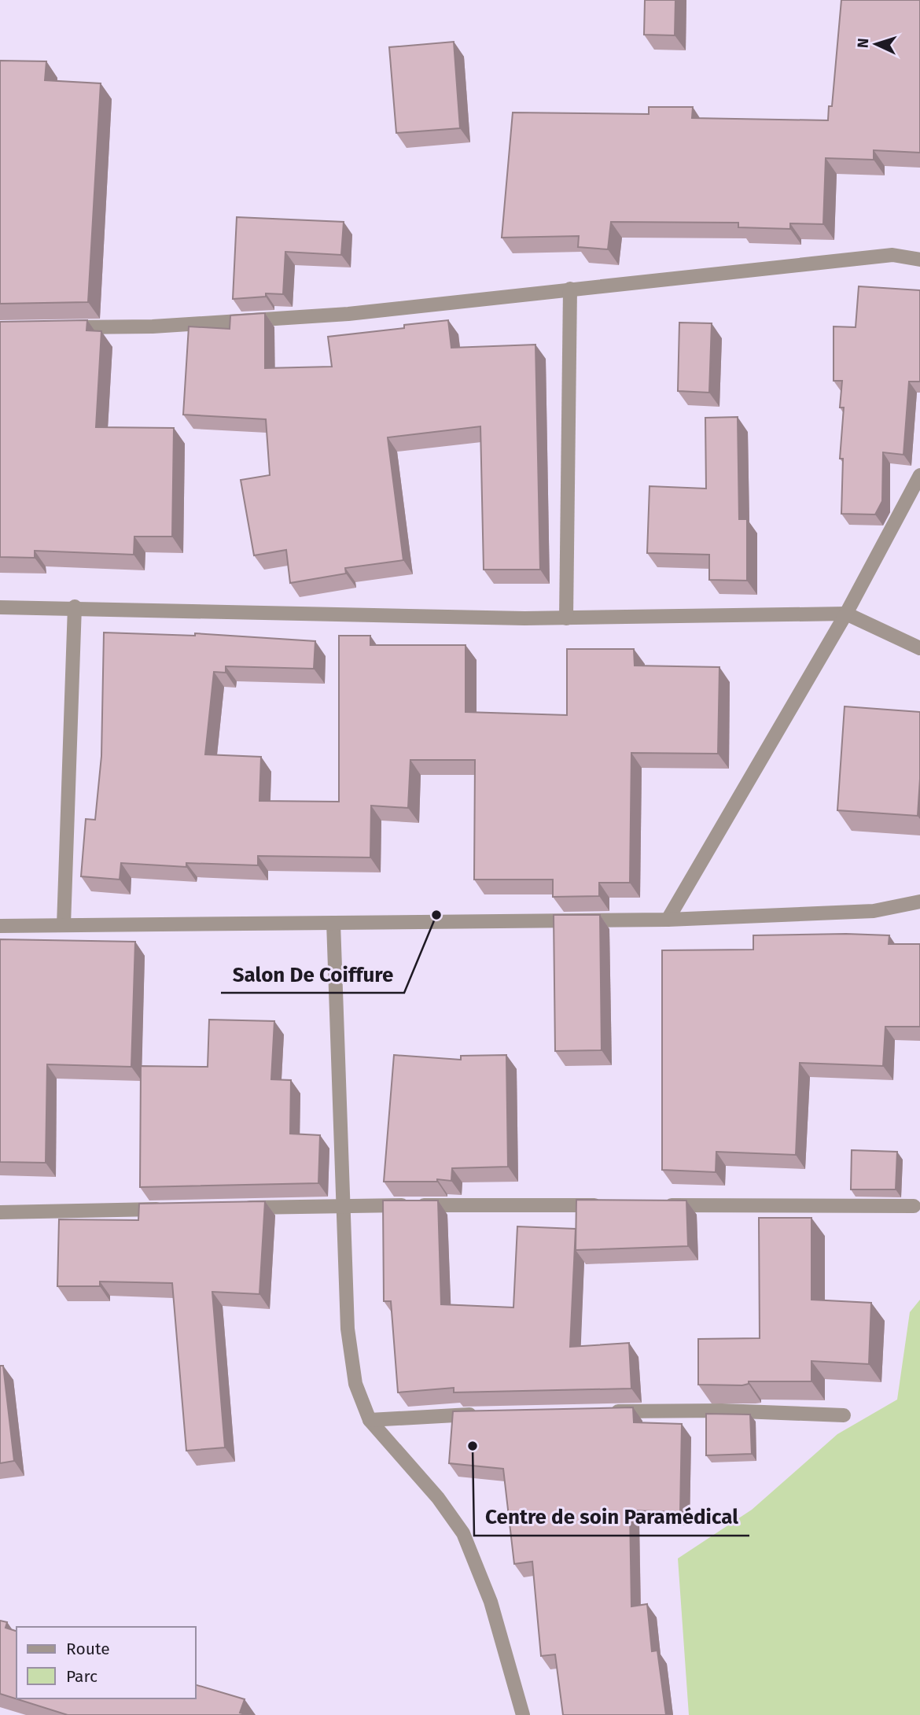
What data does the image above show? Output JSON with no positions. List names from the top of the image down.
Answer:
{
  "places": ["Salon De Coiffure", "Centre de soin Paramédical"],
  "legend": ["Route", "Parc"],
  "north": "left"
}
